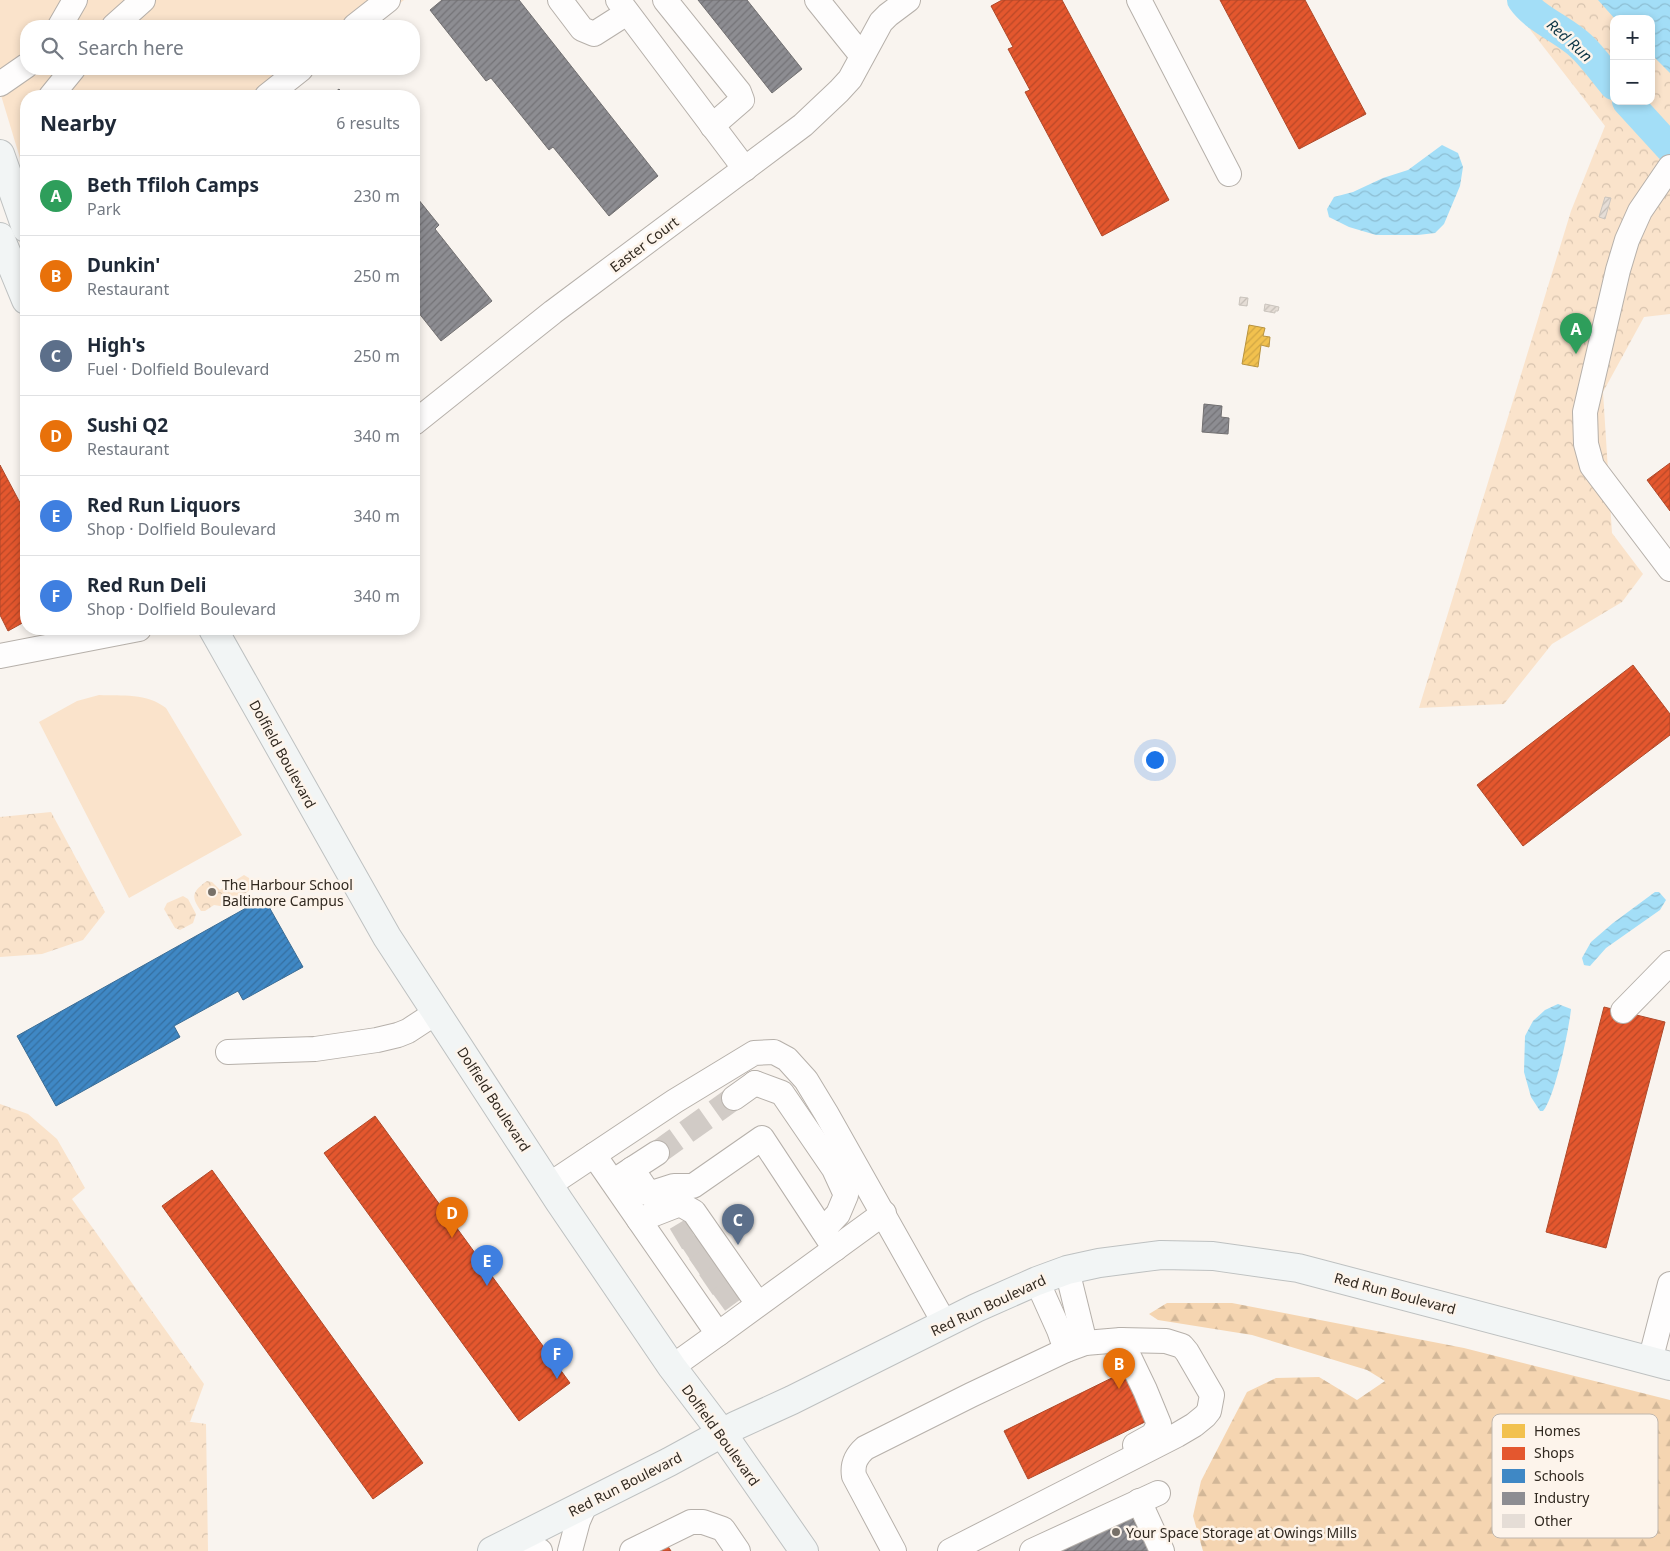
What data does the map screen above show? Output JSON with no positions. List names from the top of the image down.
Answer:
{
  "streets": {
    "main road": ["Dolfield Boulevard", "Red Run Boulevard"],
    "street": ["Easter Court"]
  },
  "crossings": [
    ["Dolfield Boulevard", "Red Run Boulevard"]
  ],
  "water": ["Red Run"],
  "places": ["The Harbour School Baltimore Campus", "Your Space Storage at Owings Mills"],
  "legend": [
    "Homes",
    "Shops",
    "Schools",
    "Industry",
    "Other"
  ],
  "page": {
    "map_buttons": ["+", "−"],
    "search": "Search here",
    "heading": ["Nearby", "6 results"],
    "list": [
      {
        "mark": "A",
        "name": "Beth Tfiloh Camps",
        "note": "Park",
        "value": "230 m"
      },
      {
        "mark": "B",
        "name": "Dunkin'",
        "note": "Restaurant",
        "value": "250 m"
      },
      {
        "mark": "C",
        "name": "High's",
        "note": "Fuel · Dolfield Boulevard",
        "value": "250 m"
      },
      {
        "mark": "D",
        "name": "Sushi Q2",
        "note": "Restaurant",
        "value": "340 m"
      },
      {
        "mark": "E",
        "name": "Red Run Liquors",
        "note": "Shop · Dolfield Boulevard",
        "value": "340 m"
      },
      {
        "mark": "F",
        "name": "Red Run Deli",
        "note": "Shop · Dolfield Boulevard",
        "value": "340 m"
      }
    ],
    "pins": [
      "A",
      "D",
      "C",
      "E",
      "F",
      "B"
    ]
  }
}
